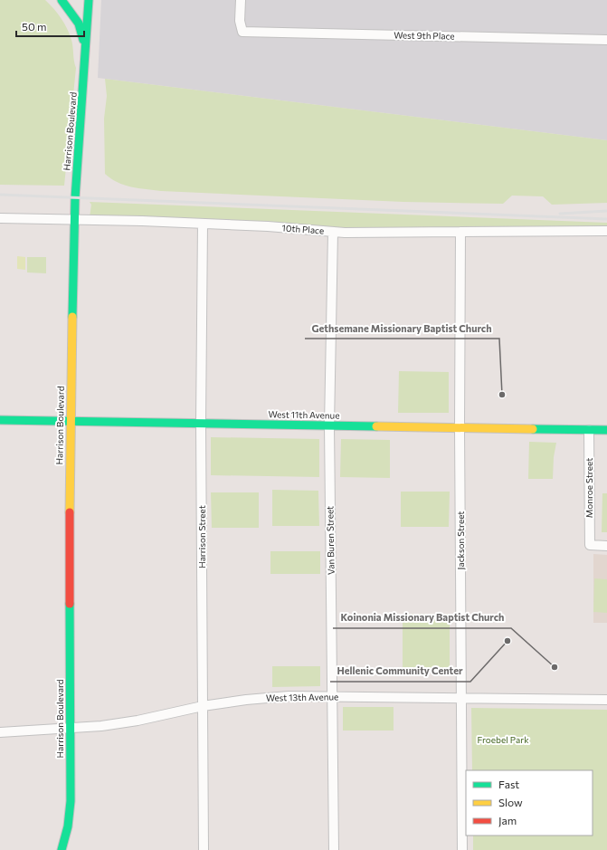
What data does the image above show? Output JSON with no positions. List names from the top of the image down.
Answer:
{
  "streets": {
    "street": [
      "West 9th Place",
      "Harrison Boulevard",
      "10th Place",
      "West 11th Avenue",
      "Monroe Street",
      "Harrison Street",
      "Van Buren Street",
      "Jackson Street",
      "West 13th Avenue"
    ]
  },
  "crossings": [
    ["Harrison Boulevard", "10th Place"],
    ["Harrison Boulevard", "West 11th Avenue"],
    ["Harrison Boulevard", "West 13th Avenue"],
    ["10th Place", "Harrison Street"],
    ["10th Place", "Van Buren Street"],
    ["10th Place", "Jackson Street"],
    ["West 11th Avenue", "Monroe Street"],
    ["West 11th Avenue", "Harrison Street"],
    ["West 11th Avenue", "Van Buren Street"],
    ["West 11th Avenue", "Jackson Street"],
    ["Harrison Street", "West 13th Avenue"],
    ["Van Buren Street", "West 13th Avenue"],
    ["Jackson Street", "West 13th Avenue"]
  ],
  "parks": ["Froebel Park"],
  "places": ["Gethsemane Missionary Baptist Church", "Hellenic Community Center", "Koinonia Missionary Baptist Church"],
  "legend": ["Fast", "Slow", "Jam"],
  "scale_bar": "50 m"
}
